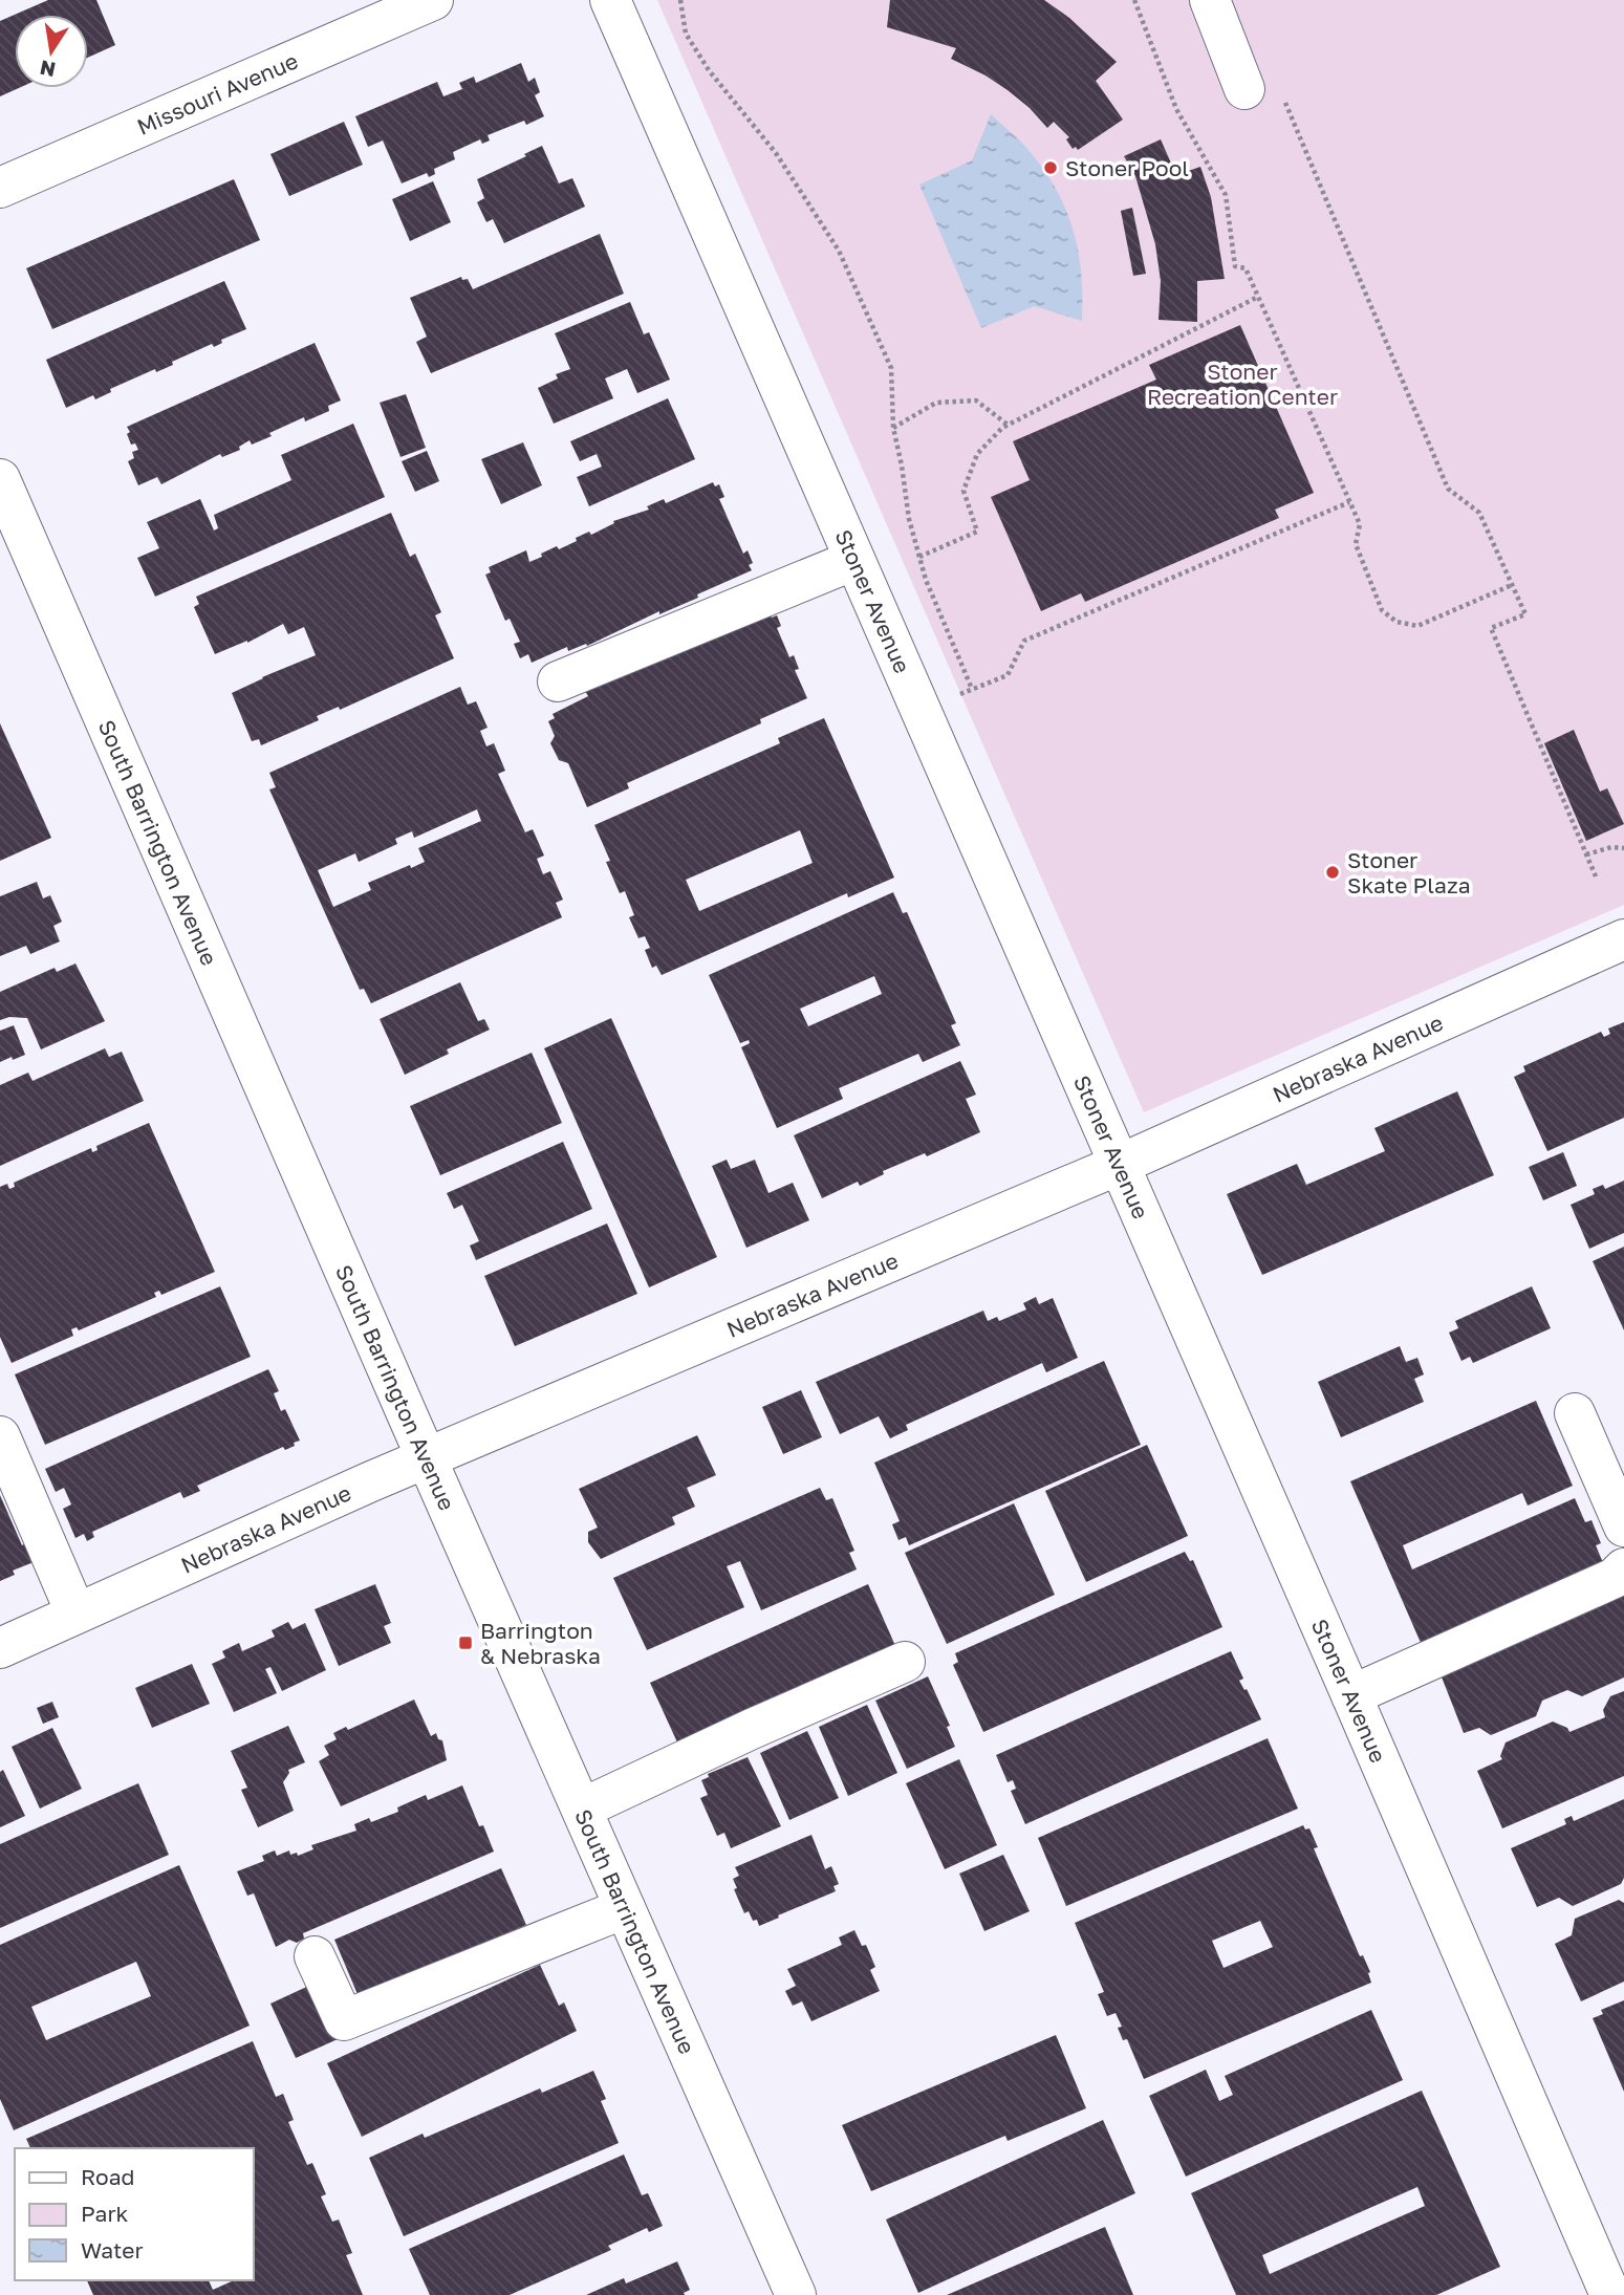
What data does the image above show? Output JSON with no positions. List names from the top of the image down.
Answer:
{
  "streets": {
    "street": [
      "Missouri Avenue",
      "Stoner Avenue",
      "South Barrington Avenue",
      "Nebraska Avenue"
    ]
  },
  "crossings": [
    ["Stoner Avenue", "Nebraska Avenue"],
    ["South Barrington Avenue", "Nebraska Avenue"]
  ],
  "parks": ["Stoner Recreation Center"],
  "places": {
    "other": ["Stoner Pool", "Stoner Skate Plaza"],
    "transit": ["Barrington & Nebraska"]
  },
  "legend": ["Road", "Park", "Water"],
  "north": "bottom"
}
